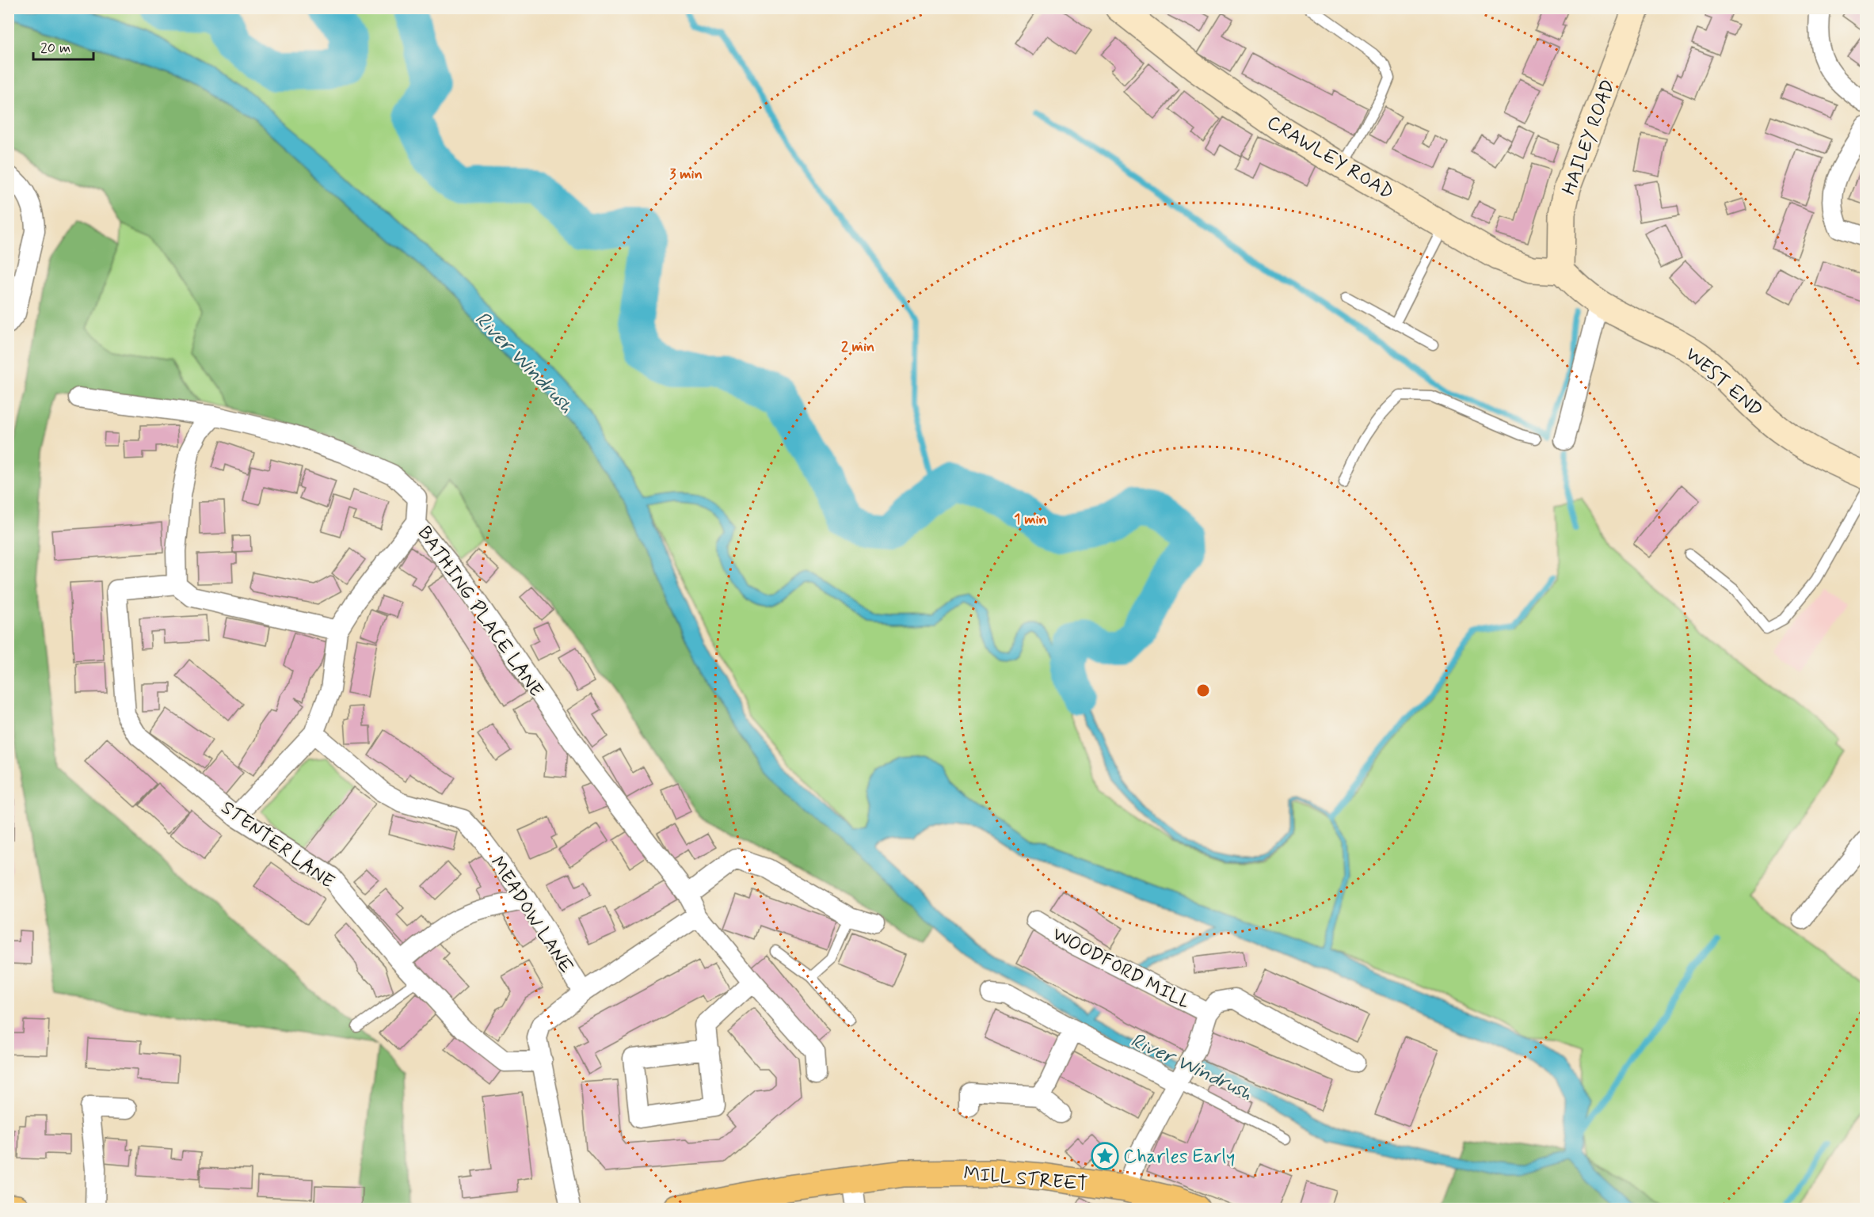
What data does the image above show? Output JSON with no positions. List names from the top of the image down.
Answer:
{
  "streets": {
    "main road": [
      "HAILEY ROAD",
      "CRAWLEY ROAD",
      "WEST END",
      "MILL STREET"
    ],
    "street": [
      "BATHING PLACE LANE",
      "STENTER LANE",
      "MEADOW LANE",
      "WOODFORD MILL"
    ]
  },
  "crossings": [
    ["HAILEY ROAD", "CRAWLEY ROAD"],
    ["HAILEY ROAD", "WEST END"],
    ["CRAWLEY ROAD", "WEST END"],
    ["STENTER LANE", "MEADOW LANE"],
    ["WOODFORD MILL", "MILL STREET"]
  ],
  "water": ["River Windrush"],
  "places": {
    "place": ["Charles Early"]
  },
  "scale_bar": "20 m",
  "rings": ["3 min", "2 min", "1 min"]
}
